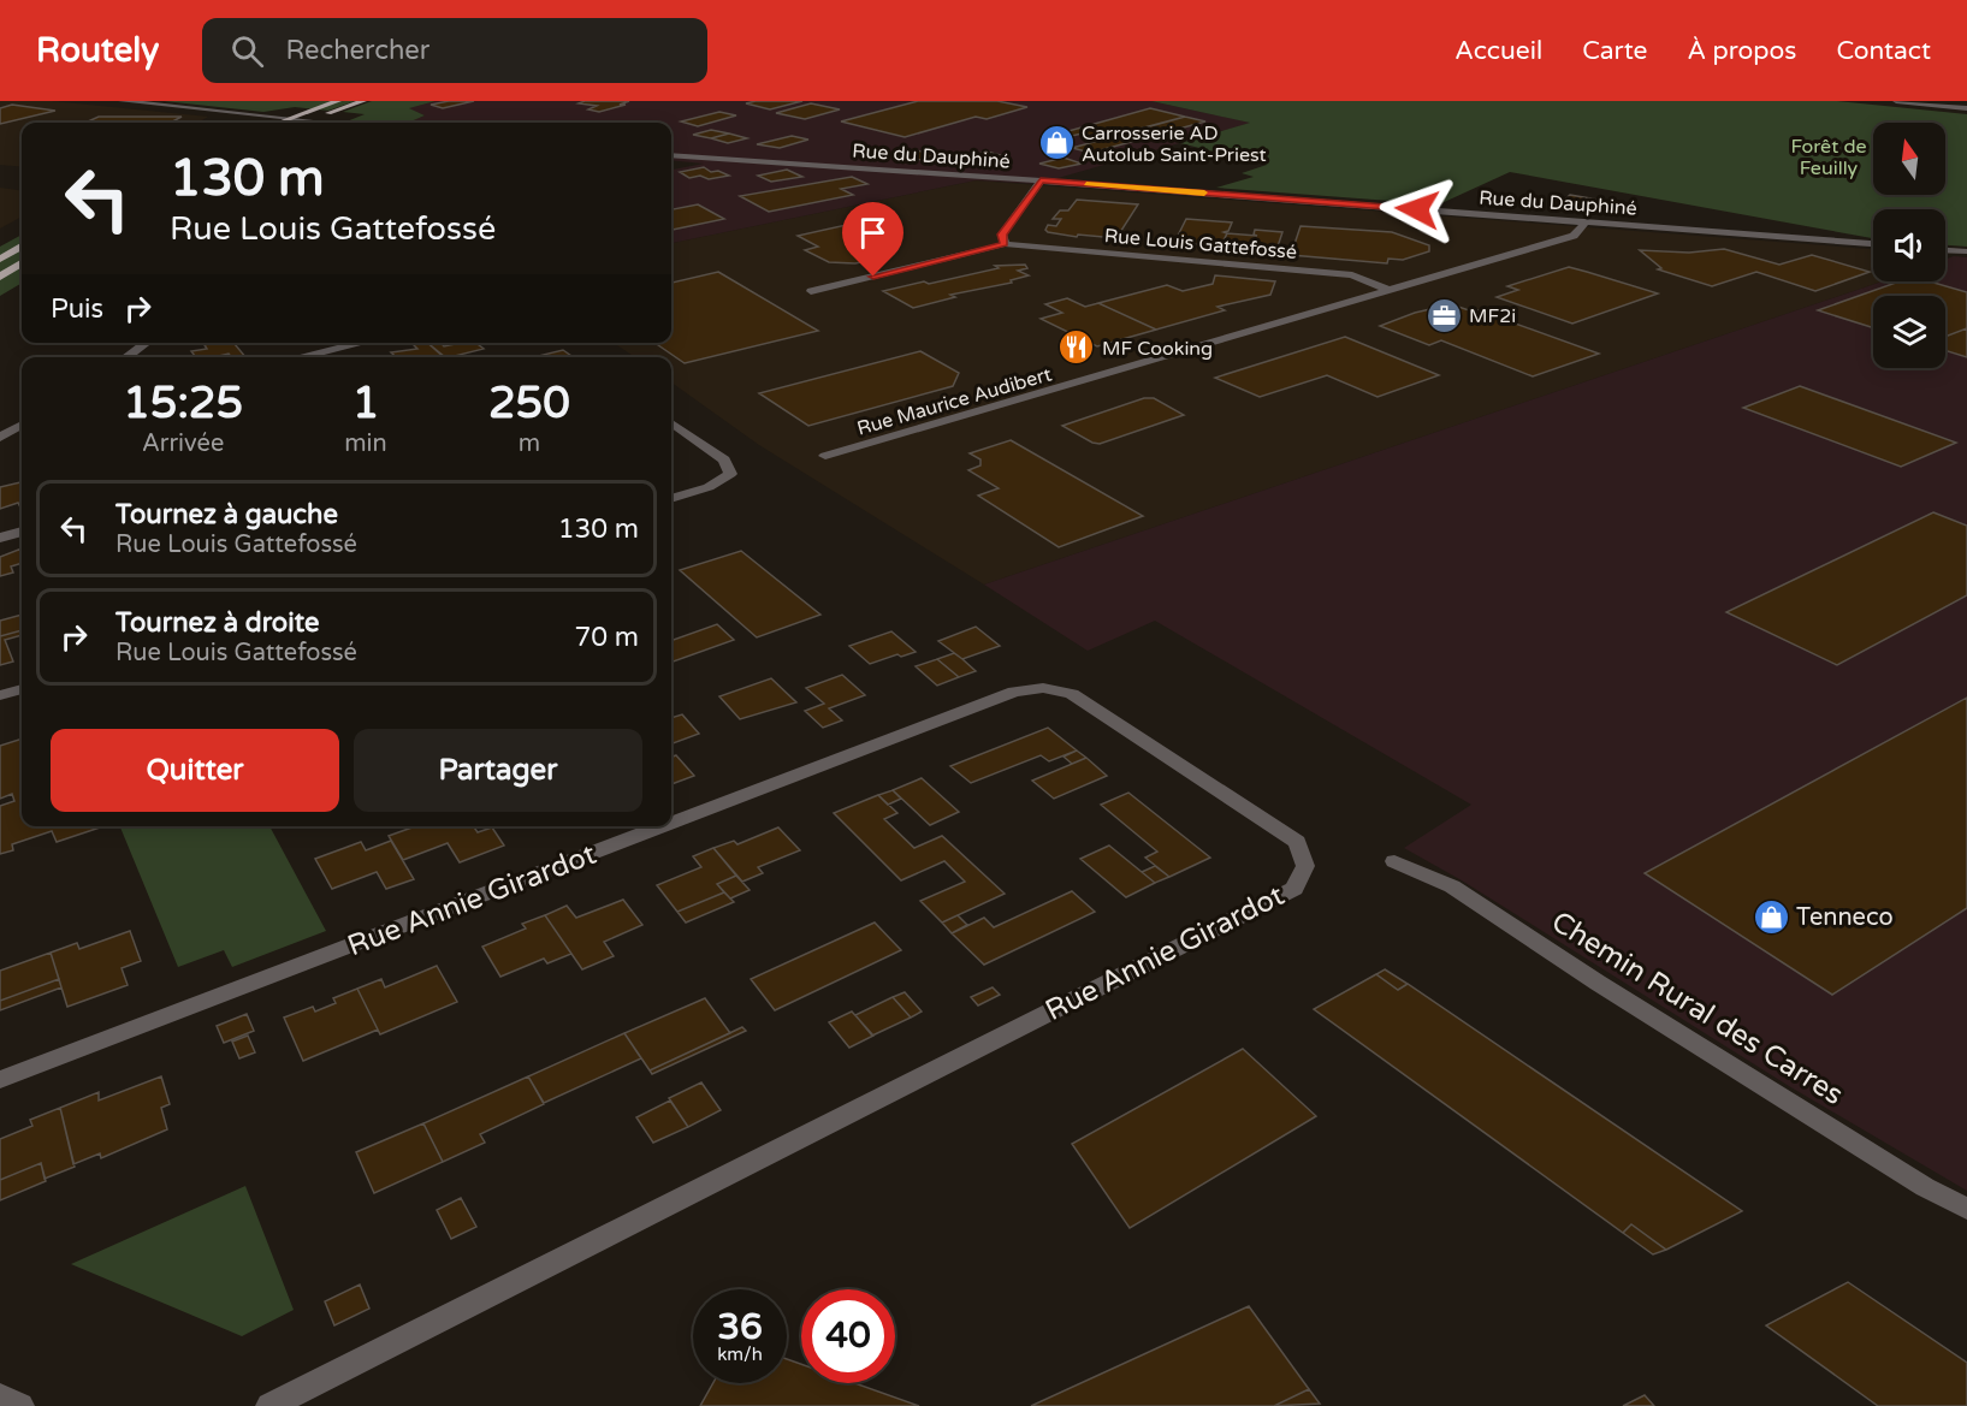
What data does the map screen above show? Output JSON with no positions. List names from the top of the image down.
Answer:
{
  "streets": {
    "street": [
      "Rue du Dauphiné",
      "Rue Louis Gattefossé",
      "Rue Maurice Audibert",
      "Rue Annie Girardot",
      "Chemin Rural des Carres"
    ]
  },
  "crossings": [
    ["Rue du Dauphiné", "Rue Maurice Audibert"],
    ["Rue Louis Gattefossé", "Rue Maurice Audibert"]
  ],
  "parks": ["Forêt de Feuilly"],
  "places": {
    "shop": ["Carrosserie AD Autolub Saint-Priest", "Tenneco"],
    "office": ["MF2i"],
    "restaurant": ["MF Cooking"]
  },
  "north": "top",
  "page": {
    "header": "Routely",
    "search": "Rechercher",
    "nav": [
      "Accueil",
      "Carte",
      "À propos",
      "Contact"
    ],
    "turn": ["130 m", "Rue Louis Gattefossé"],
    "then": "Puis",
    "eta": [
      "15:25",
      "Arrivée",
      "1",
      "min",
      "250",
      "m"
    ],
    "list": [
      {
        "name": "Tournez à gauche",
        "note": "Rue Louis Gattefossé",
        "value": "130 m"
      },
      {
        "name": "Tournez à droite",
        "note": "Rue Louis Gattefossé",
        "value": "70 m"
      }
    ],
    "buttons": ["Quitter", "Partager"],
    "speed": "36 km/h",
    "limit": "40"
  }
}
